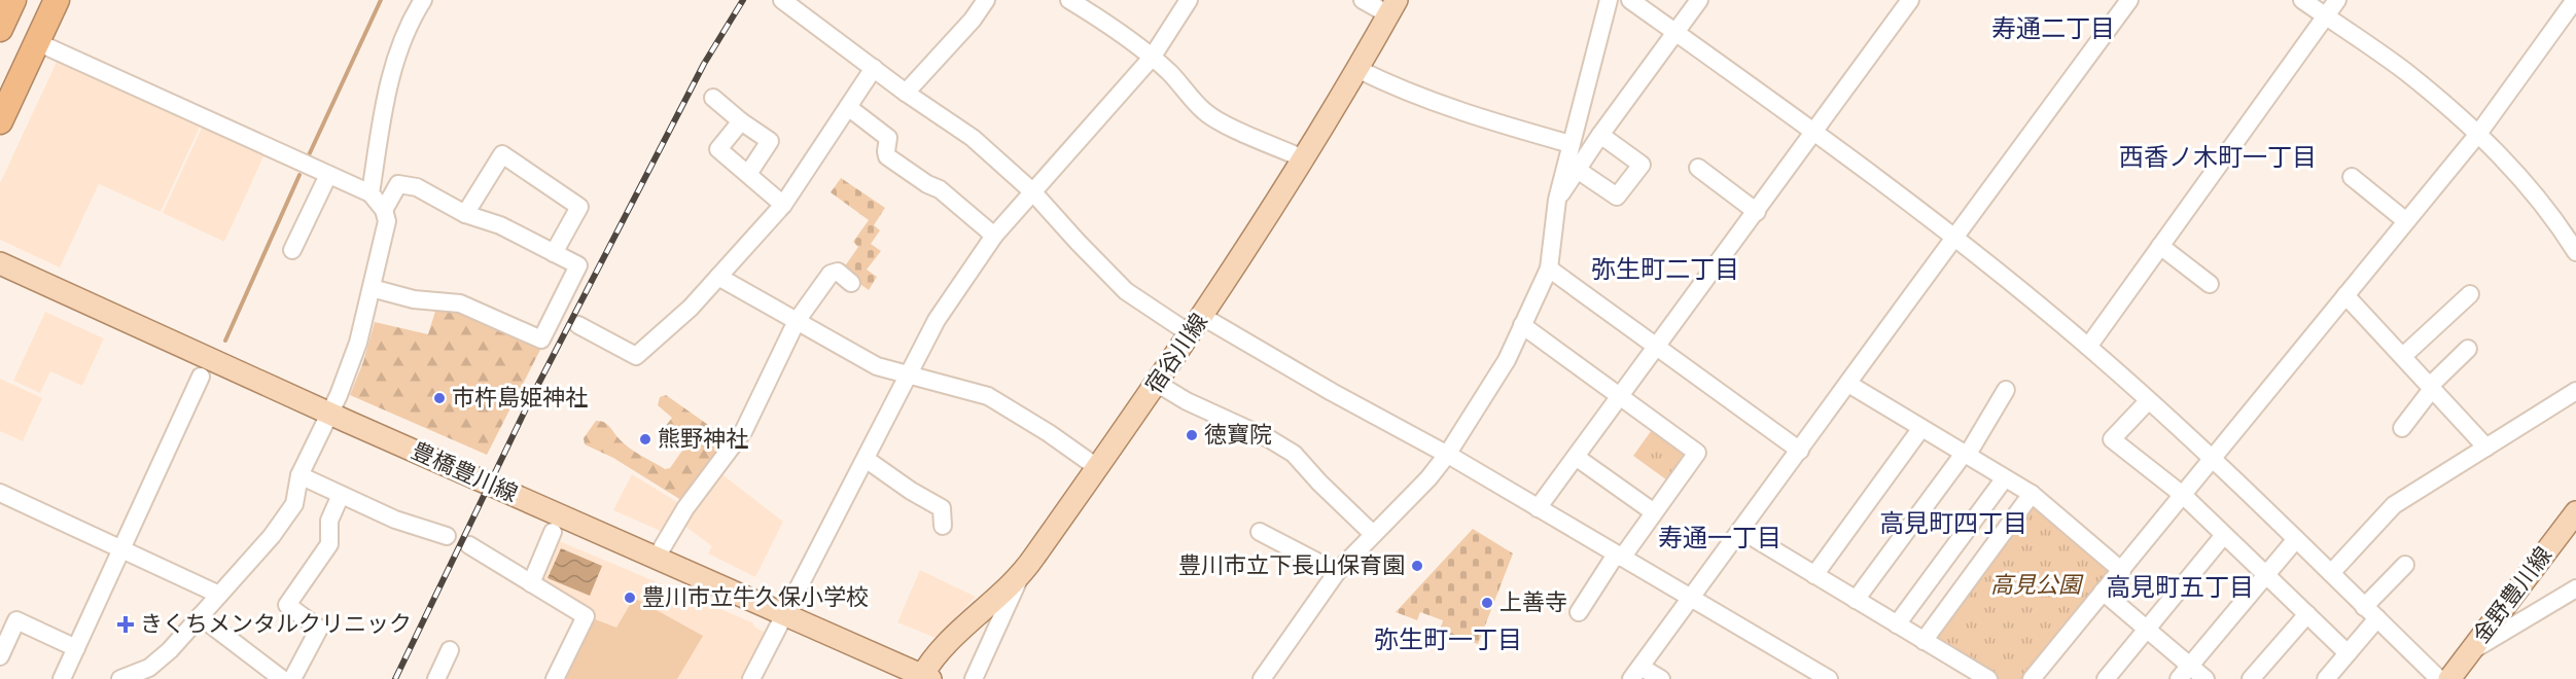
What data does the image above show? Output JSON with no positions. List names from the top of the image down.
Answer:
{
  "streets": {
    "main road": ["宿谷川線", "豊橋豊川線", "金野豊川線"]
  },
  "crossings": [
    ["宿谷川線", "豊橋豊川線"]
  ],
  "districts": [
    "寿通二丁目",
    "西香ノ木町一丁目",
    "弥生町二丁目",
    "高見町四丁目",
    "寿通一丁目",
    "高見町五丁目",
    "弥生町一丁目"
  ],
  "parks": ["高見公園"],
  "places": {
    "other": [
      "市杵島姫神社",
      "徳寶院",
      "熊野神社",
      "豊川市立下長山保育園",
      "豊川市立牛久保小学校",
      "上善寺"
    ],
    "health": ["きくちメンタルクリニック"]
  }
}
